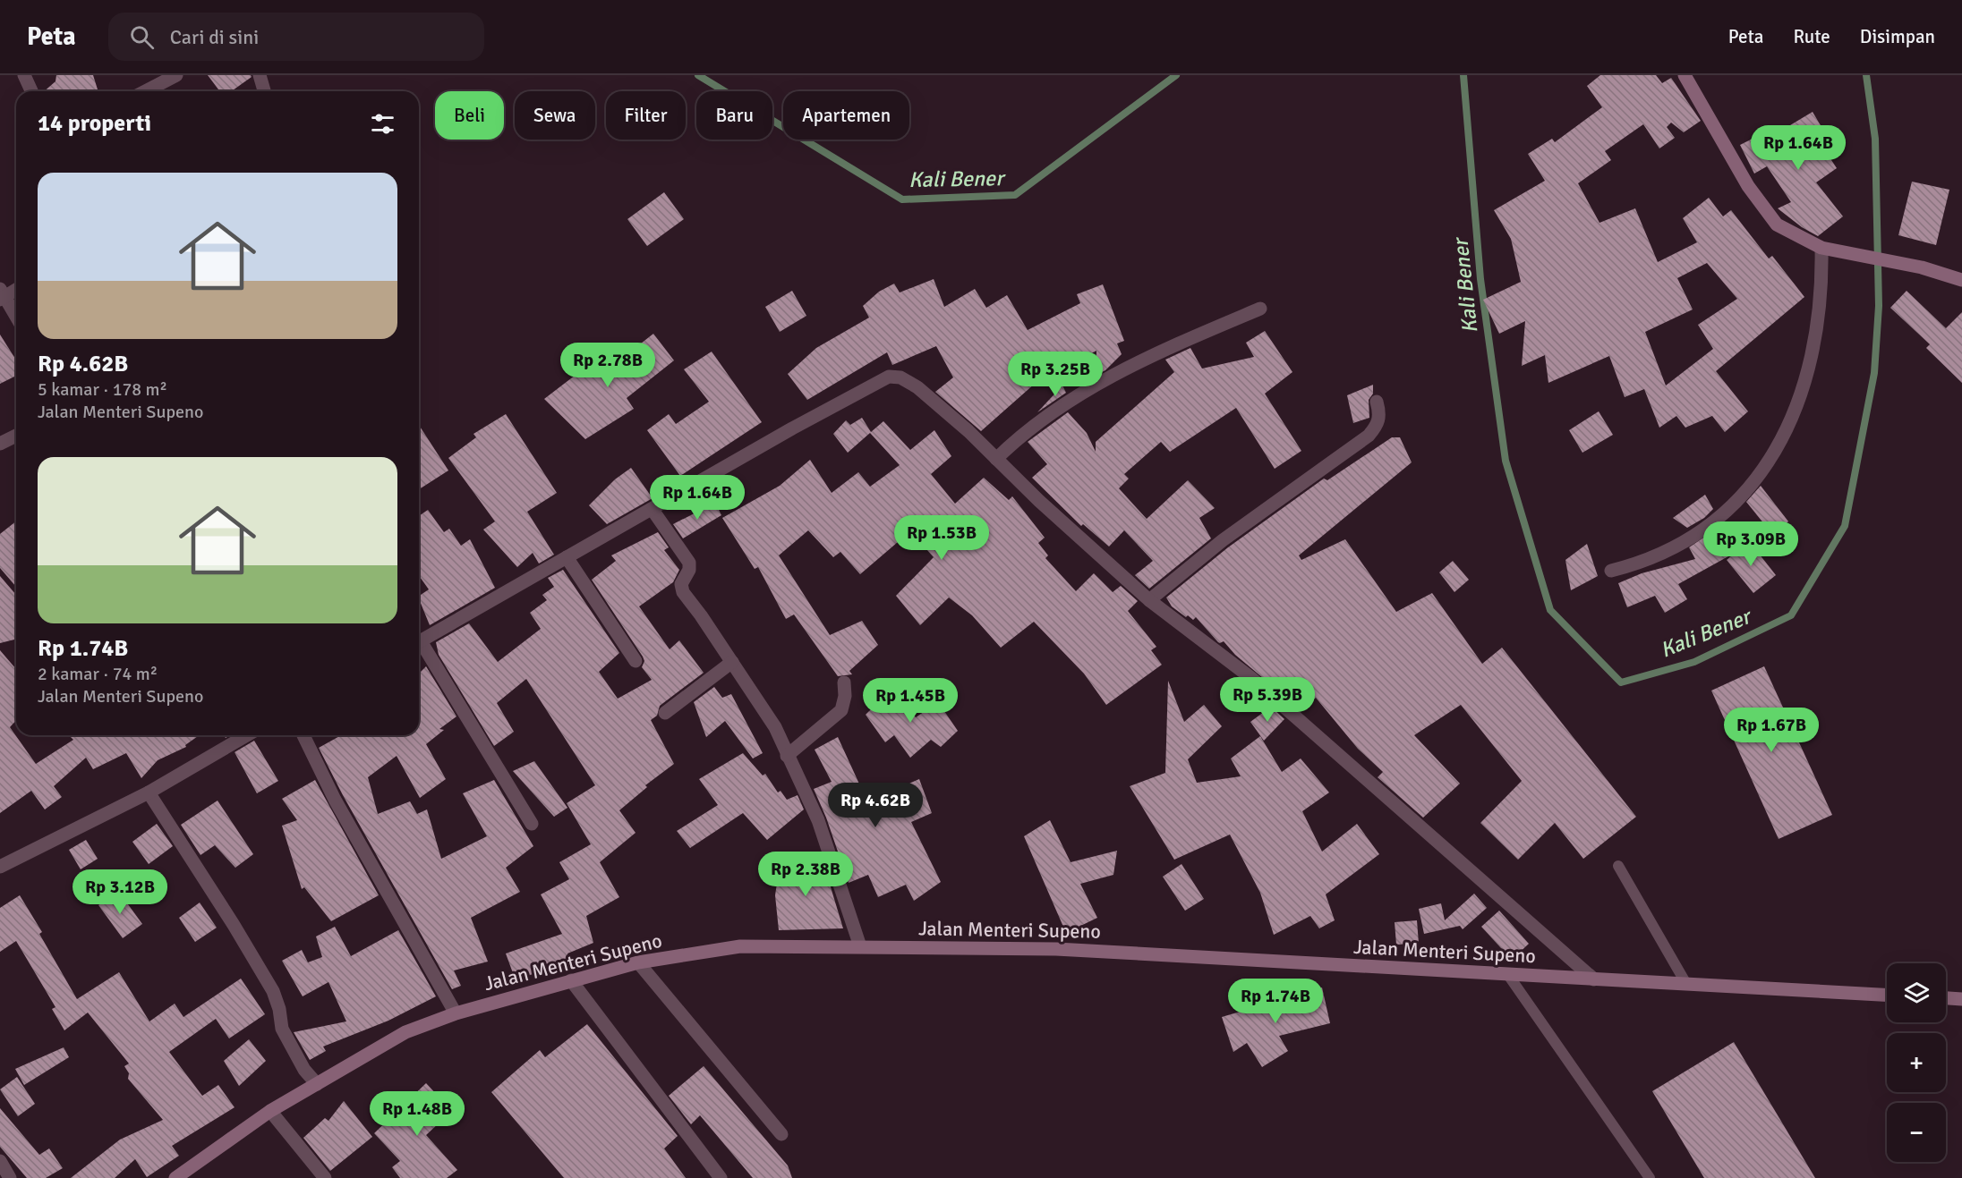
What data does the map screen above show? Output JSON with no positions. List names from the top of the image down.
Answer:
{
  "streets": {
    "main road": ["Jalan Menteri Supeno"]
  },
  "water": ["Kali Bener"],
  "page": {
    "header": "Peta",
    "search": "Cari di sini",
    "nav": ["Peta", "Rute", "Disimpan"],
    "chip": [
      "Beli",
      "Sewa",
      "Filter",
      "Baru",
      "Apartemen"
    ],
    "heading": "14 properti",
    "price": [
      "Rp 1.64B",
      "Rp 2.78B",
      "Rp 3.25B",
      "Rp 1.64B",
      "Rp 1.53B",
      "Rp 3.09B",
      "Rp 5.39B",
      "Rp 1.45B",
      "Rp 1.67B",
      "Rp 4.62B",
      "Rp 2.38B",
      "Rp 3.12B",
      "Rp 1.74B",
      "Rp 1.48B"
    ],
    "list": [
      {
        "name": "Rp 4.62B",
        "note": "5 kamar · 178 m² · Jalan Menteri Supeno"
      },
      {
        "name": "Rp 1.74B",
        "note": "2 kamar · 74 m² · Jalan Menteri Supeno"
      }
    ],
    "map_buttons": ["+", "−"]
  }
}
